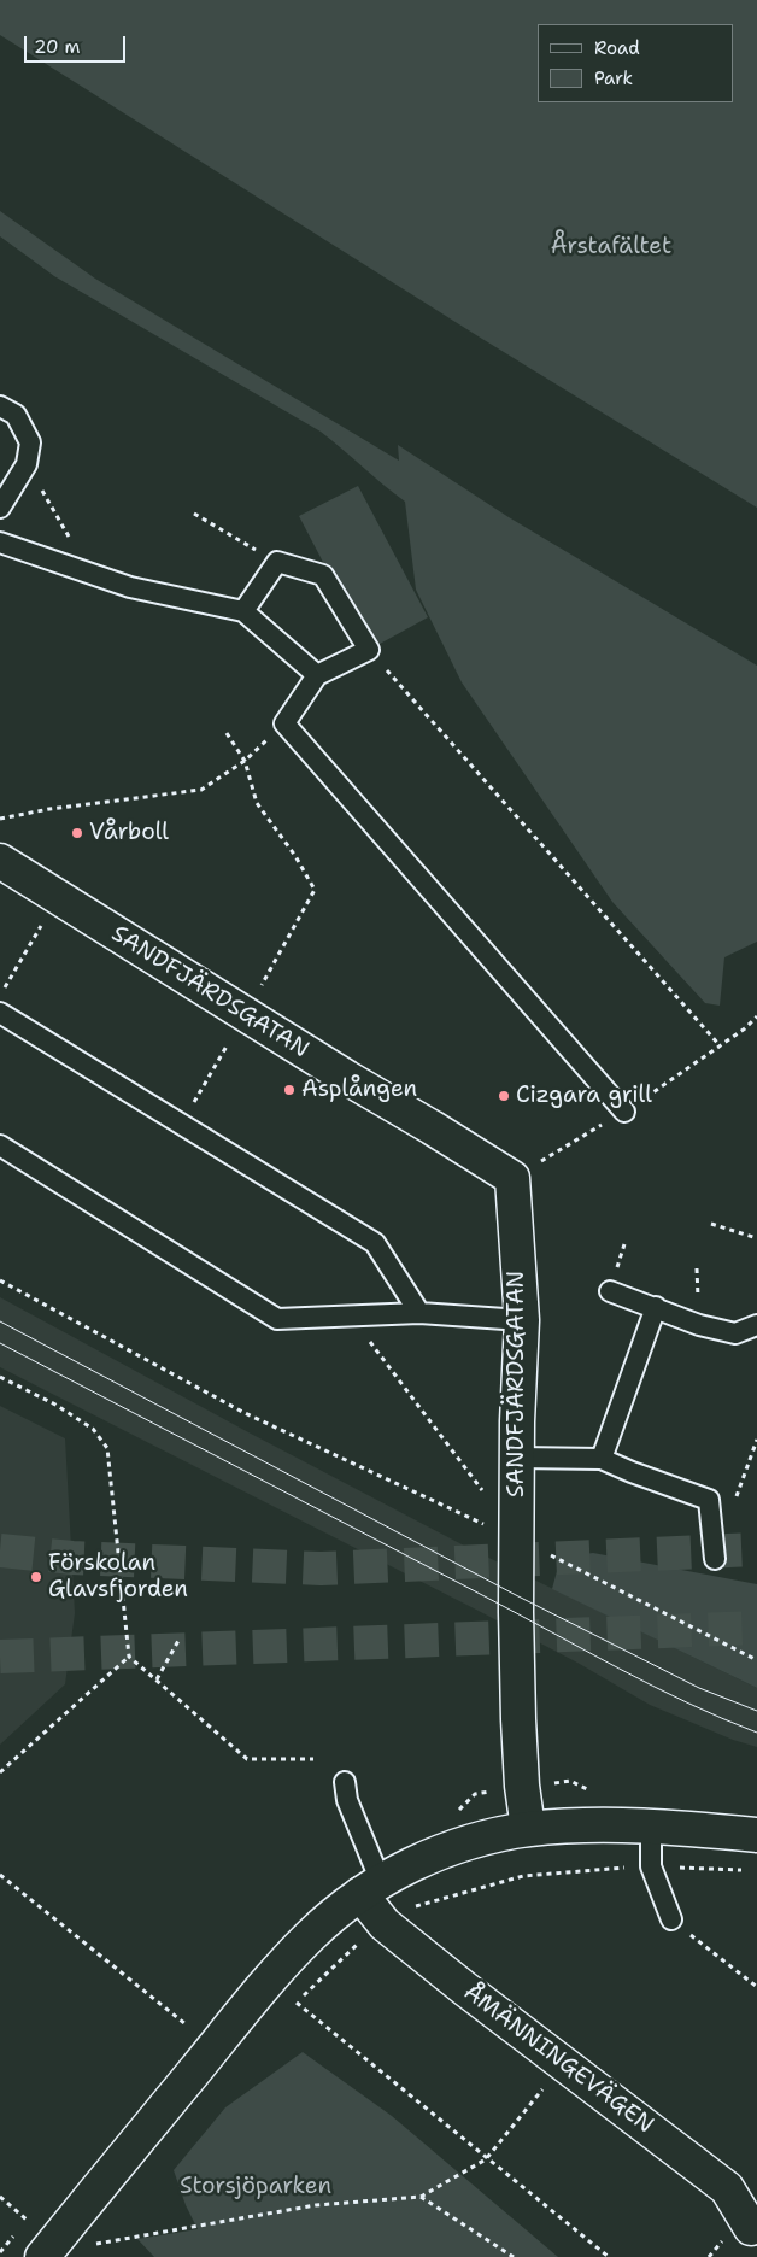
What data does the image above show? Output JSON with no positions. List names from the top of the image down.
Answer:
{
  "streets": {
    "street": ["SANDFJÄRDSGATAN", "ÅMÄNNINGEVÄGEN"]
  },
  "parks": ["Årstafältet", "Storsjöparken"],
  "places": [
    "Vårboll",
    "Asplången",
    "Cizgara grill",
    "Förskolan Glavsfjorden"
  ],
  "legend": ["Road", "Park"],
  "scale_bar": "20 m"
}
